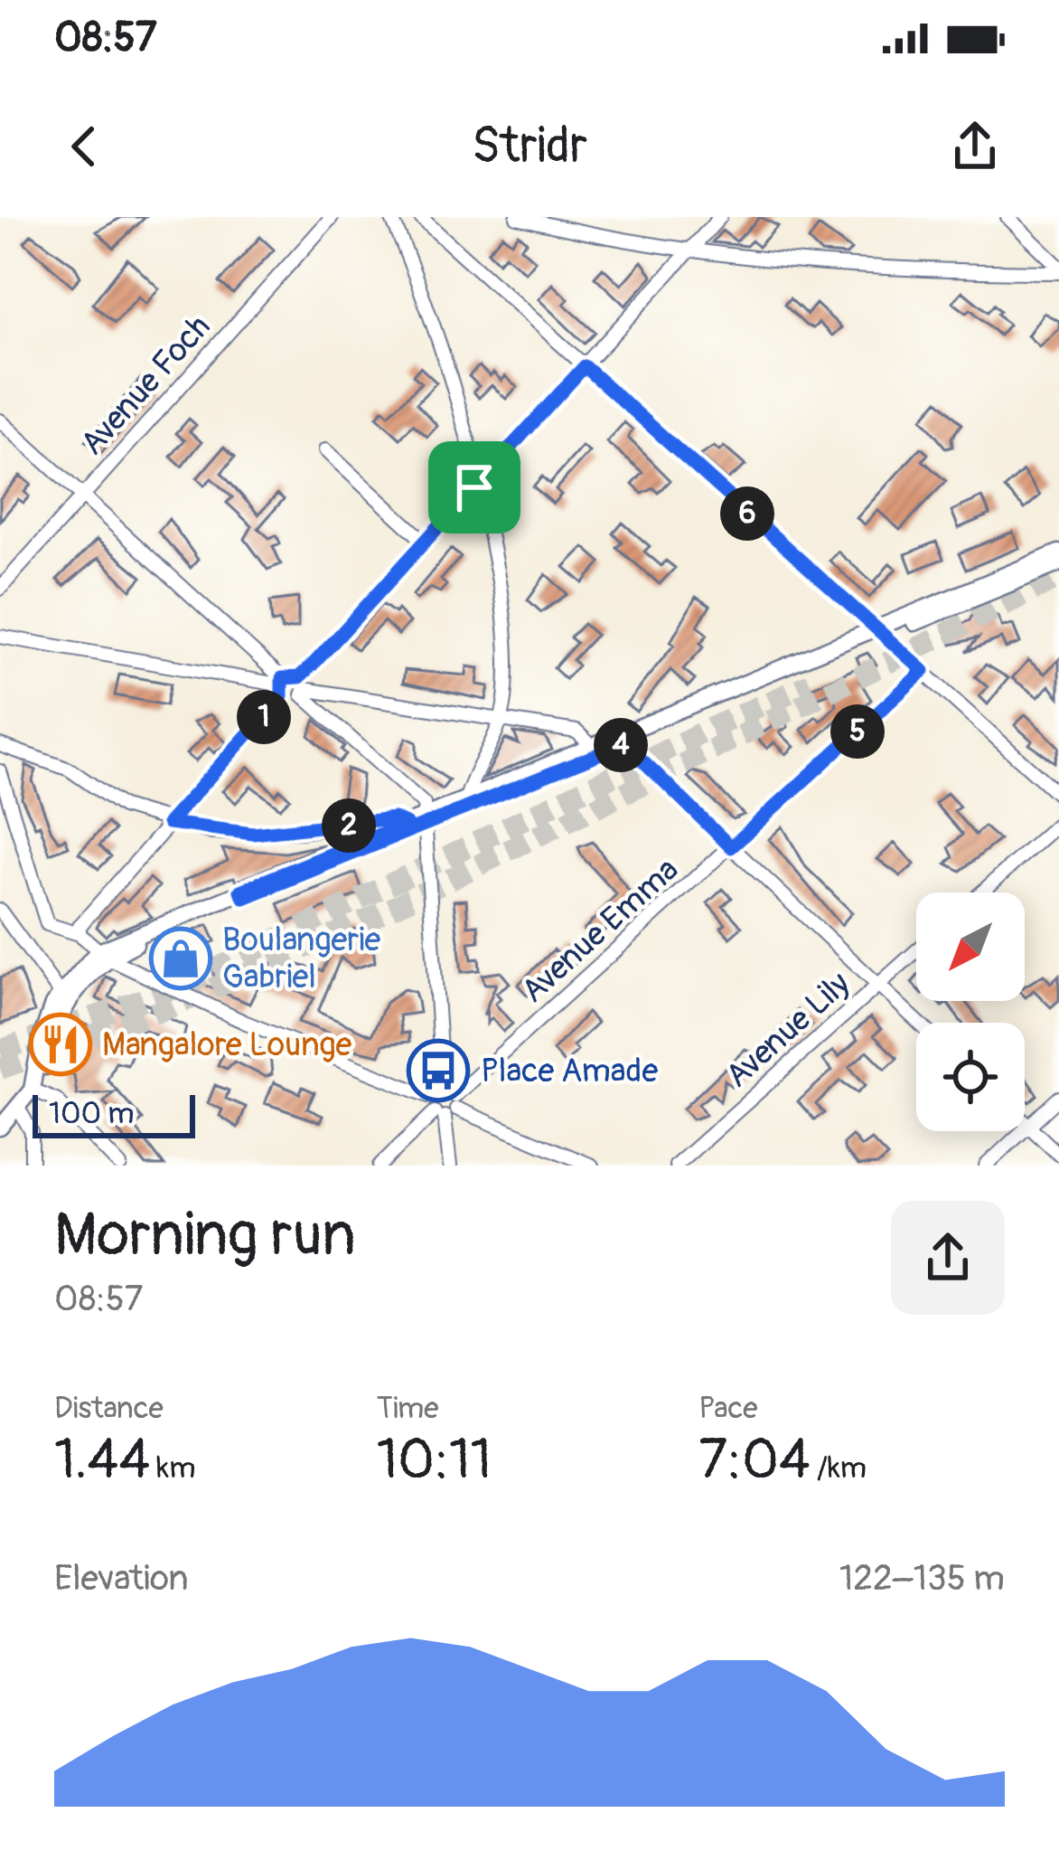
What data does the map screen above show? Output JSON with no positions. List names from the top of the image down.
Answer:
{
  "streets": {
    "street": ["Avenue Foch", "Avenue Emma", "Avenue Lily"]
  },
  "places": {
    "shop": ["Boulangerie Gabriel"],
    "restaurant": ["Mangalore Lounge"],
    "bus stop": ["Place Amade"]
  },
  "scale_bar": "100 m",
  "north": "bottom left",
  "page": {
    "status": "08:57",
    "header": "Stridr",
    "pins": [
      "6",
      "1",
      "5",
      "4",
      "2"
    ],
    "scale": "100 m",
    "heading": ["Morning run", "08:57"],
    "stats": [
      ["Distance", "1.44 km"],
      ["Time", "10:11"],
      ["Pace", "7:04 /km"]
    ],
    "chart": ["Elevation", "122–135 m"]
  }
}
